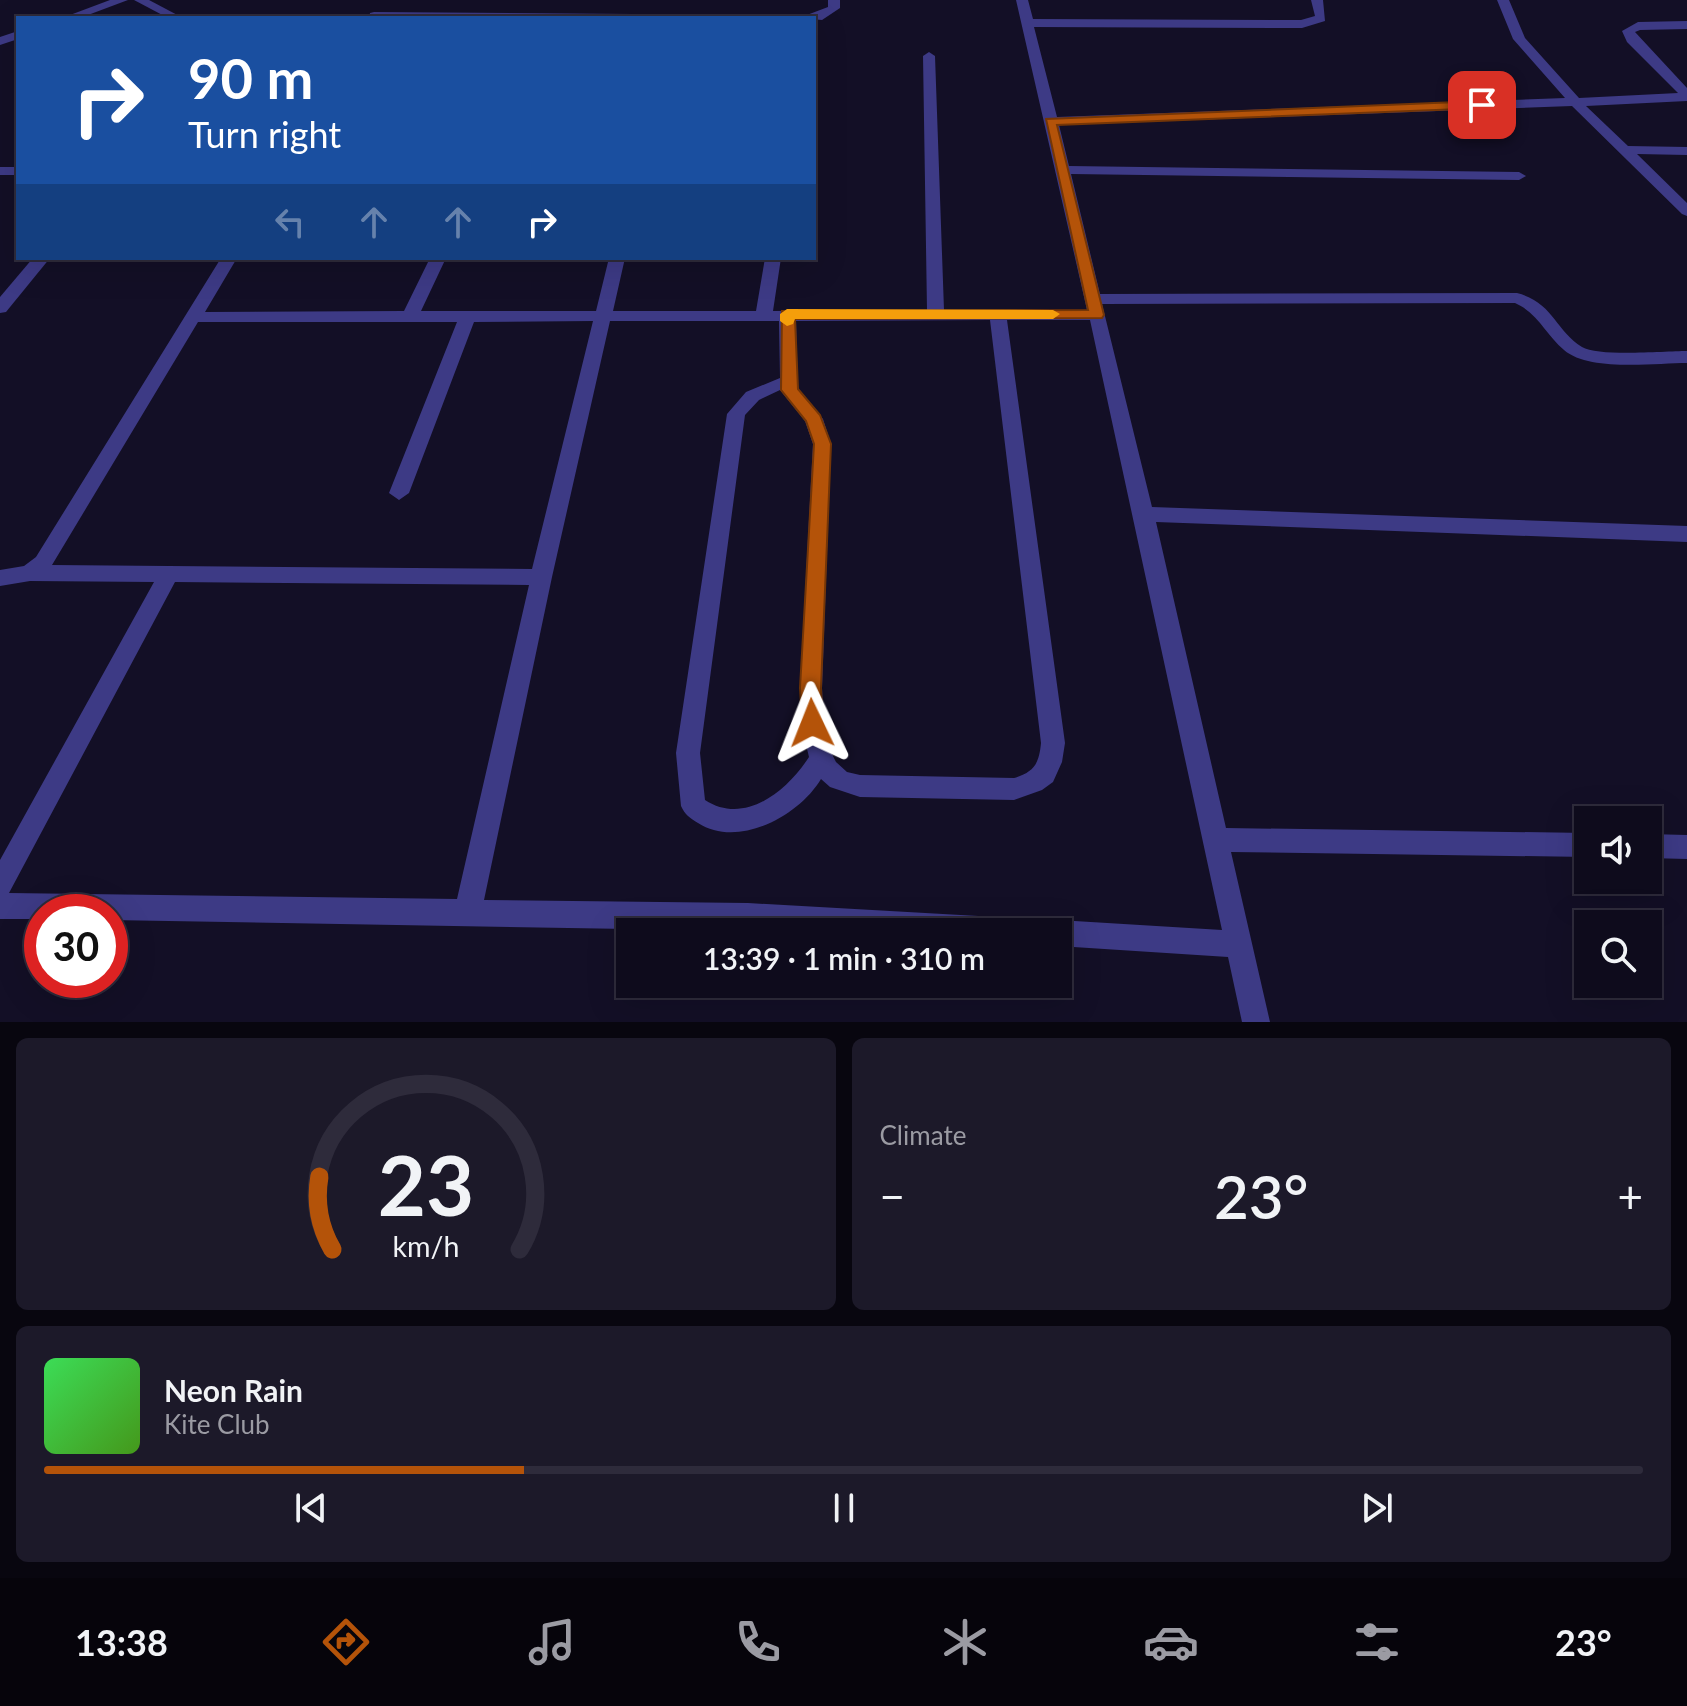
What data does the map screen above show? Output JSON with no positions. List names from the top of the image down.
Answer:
{
  "page": {
    "turn": ["90 m", "Turn right"],
    "limit": "30",
    "trip": "13:39 · 1 min · 310 m",
    "tile": "Climate",
    "heat": ["−", "23°", "+"],
    "song": ["Neon Rain", "Kite Club"],
    "tabs": ["13:38", "23°"],
    "gauge": ["23", "km/h"]
  }
}
